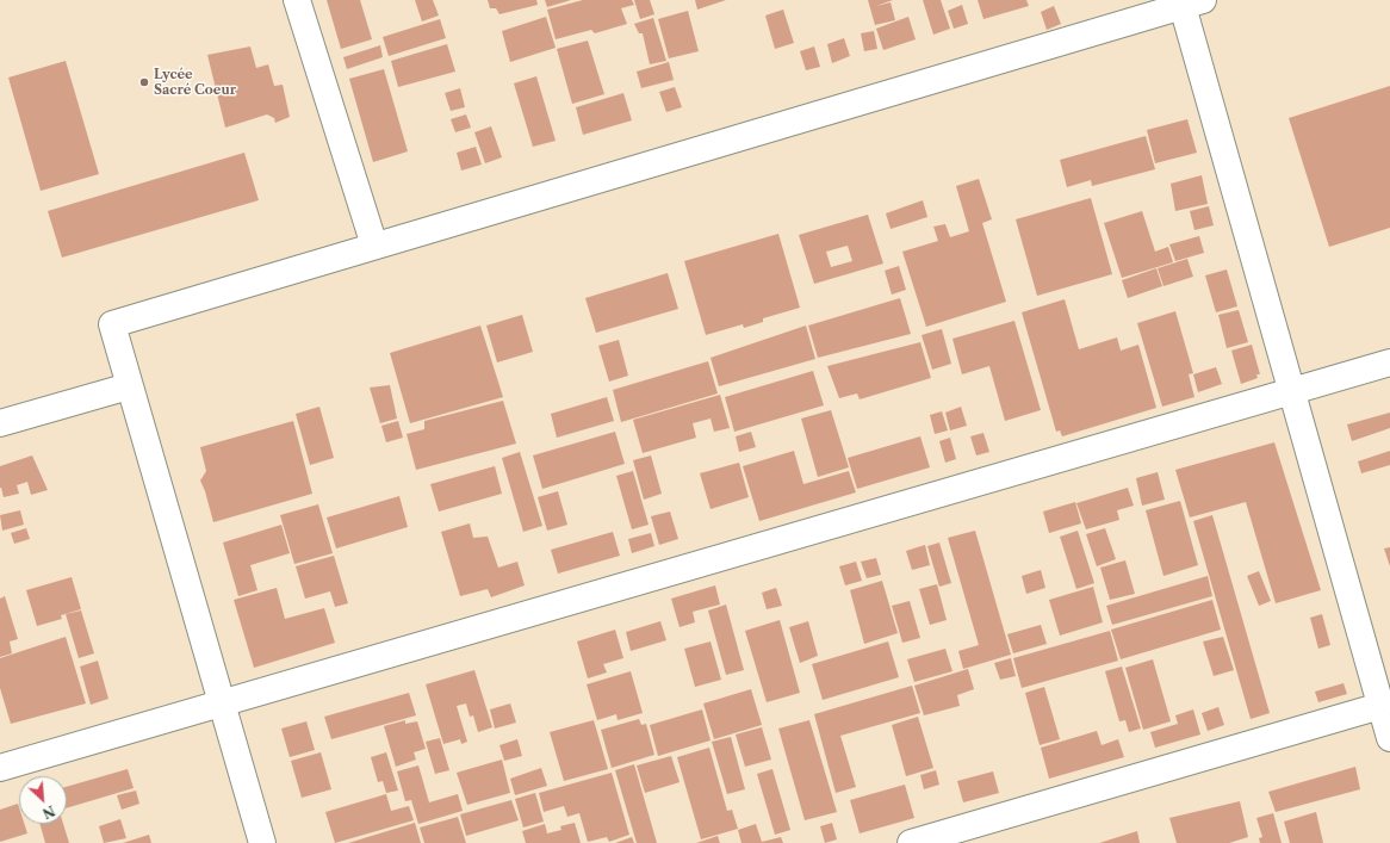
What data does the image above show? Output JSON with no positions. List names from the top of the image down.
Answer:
{
  "places": ["Lycée Sacré Coeur"],
  "north": "bottom right"
}
